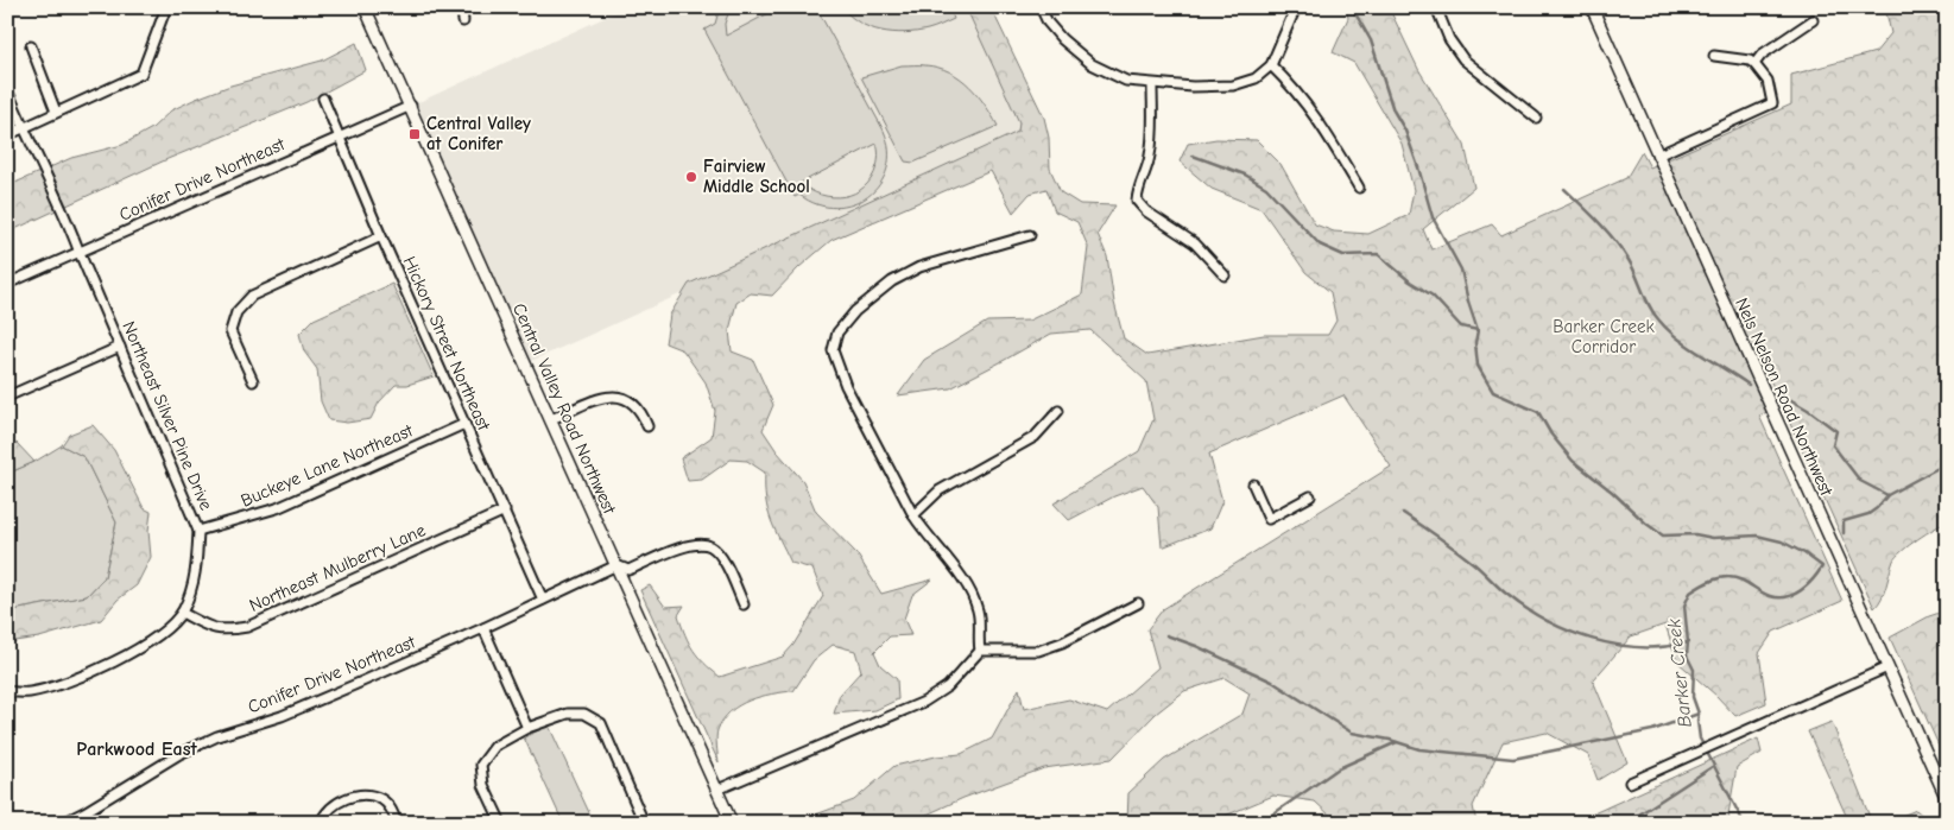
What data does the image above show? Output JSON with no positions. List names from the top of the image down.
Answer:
{
  "streets": {
    "main road": ["Nels Nelson Road Northwest", "Central Valley Road Northwest"],
    "street": [
      "Conifer Drive Northeast",
      "Hickory Street Northeast",
      "Northeast Silver Pine Drive",
      "Buckeye Lane Northeast",
      "Northeast Mulberry Lane"
    ]
  },
  "crossings": [
    ["Conifer Drive Northeast", "Hickory Street Northeast"],
    ["Conifer Drive Northeast", "Central Valley Road Northwest"],
    ["Conifer Drive Northeast", "Northeast Silver Pine Drive"],
    ["Hickory Street Northeast", "Buckeye Lane Northeast"],
    ["Hickory Street Northeast", "Northeast Mulberry Lane"],
    ["Northeast Silver Pine Drive", "Buckeye Lane Northeast"],
    ["Northeast Silver Pine Drive", "Northeast Mulberry Lane"]
  ],
  "districts": ["Parkwood East"],
  "water": ["Barker Creek"],
  "parks": ["Barker Creek Corridor"],
  "places": {
    "transit": ["Central Valley at Conifer"],
    "other": ["Fairview Middle School"]
  }
}
